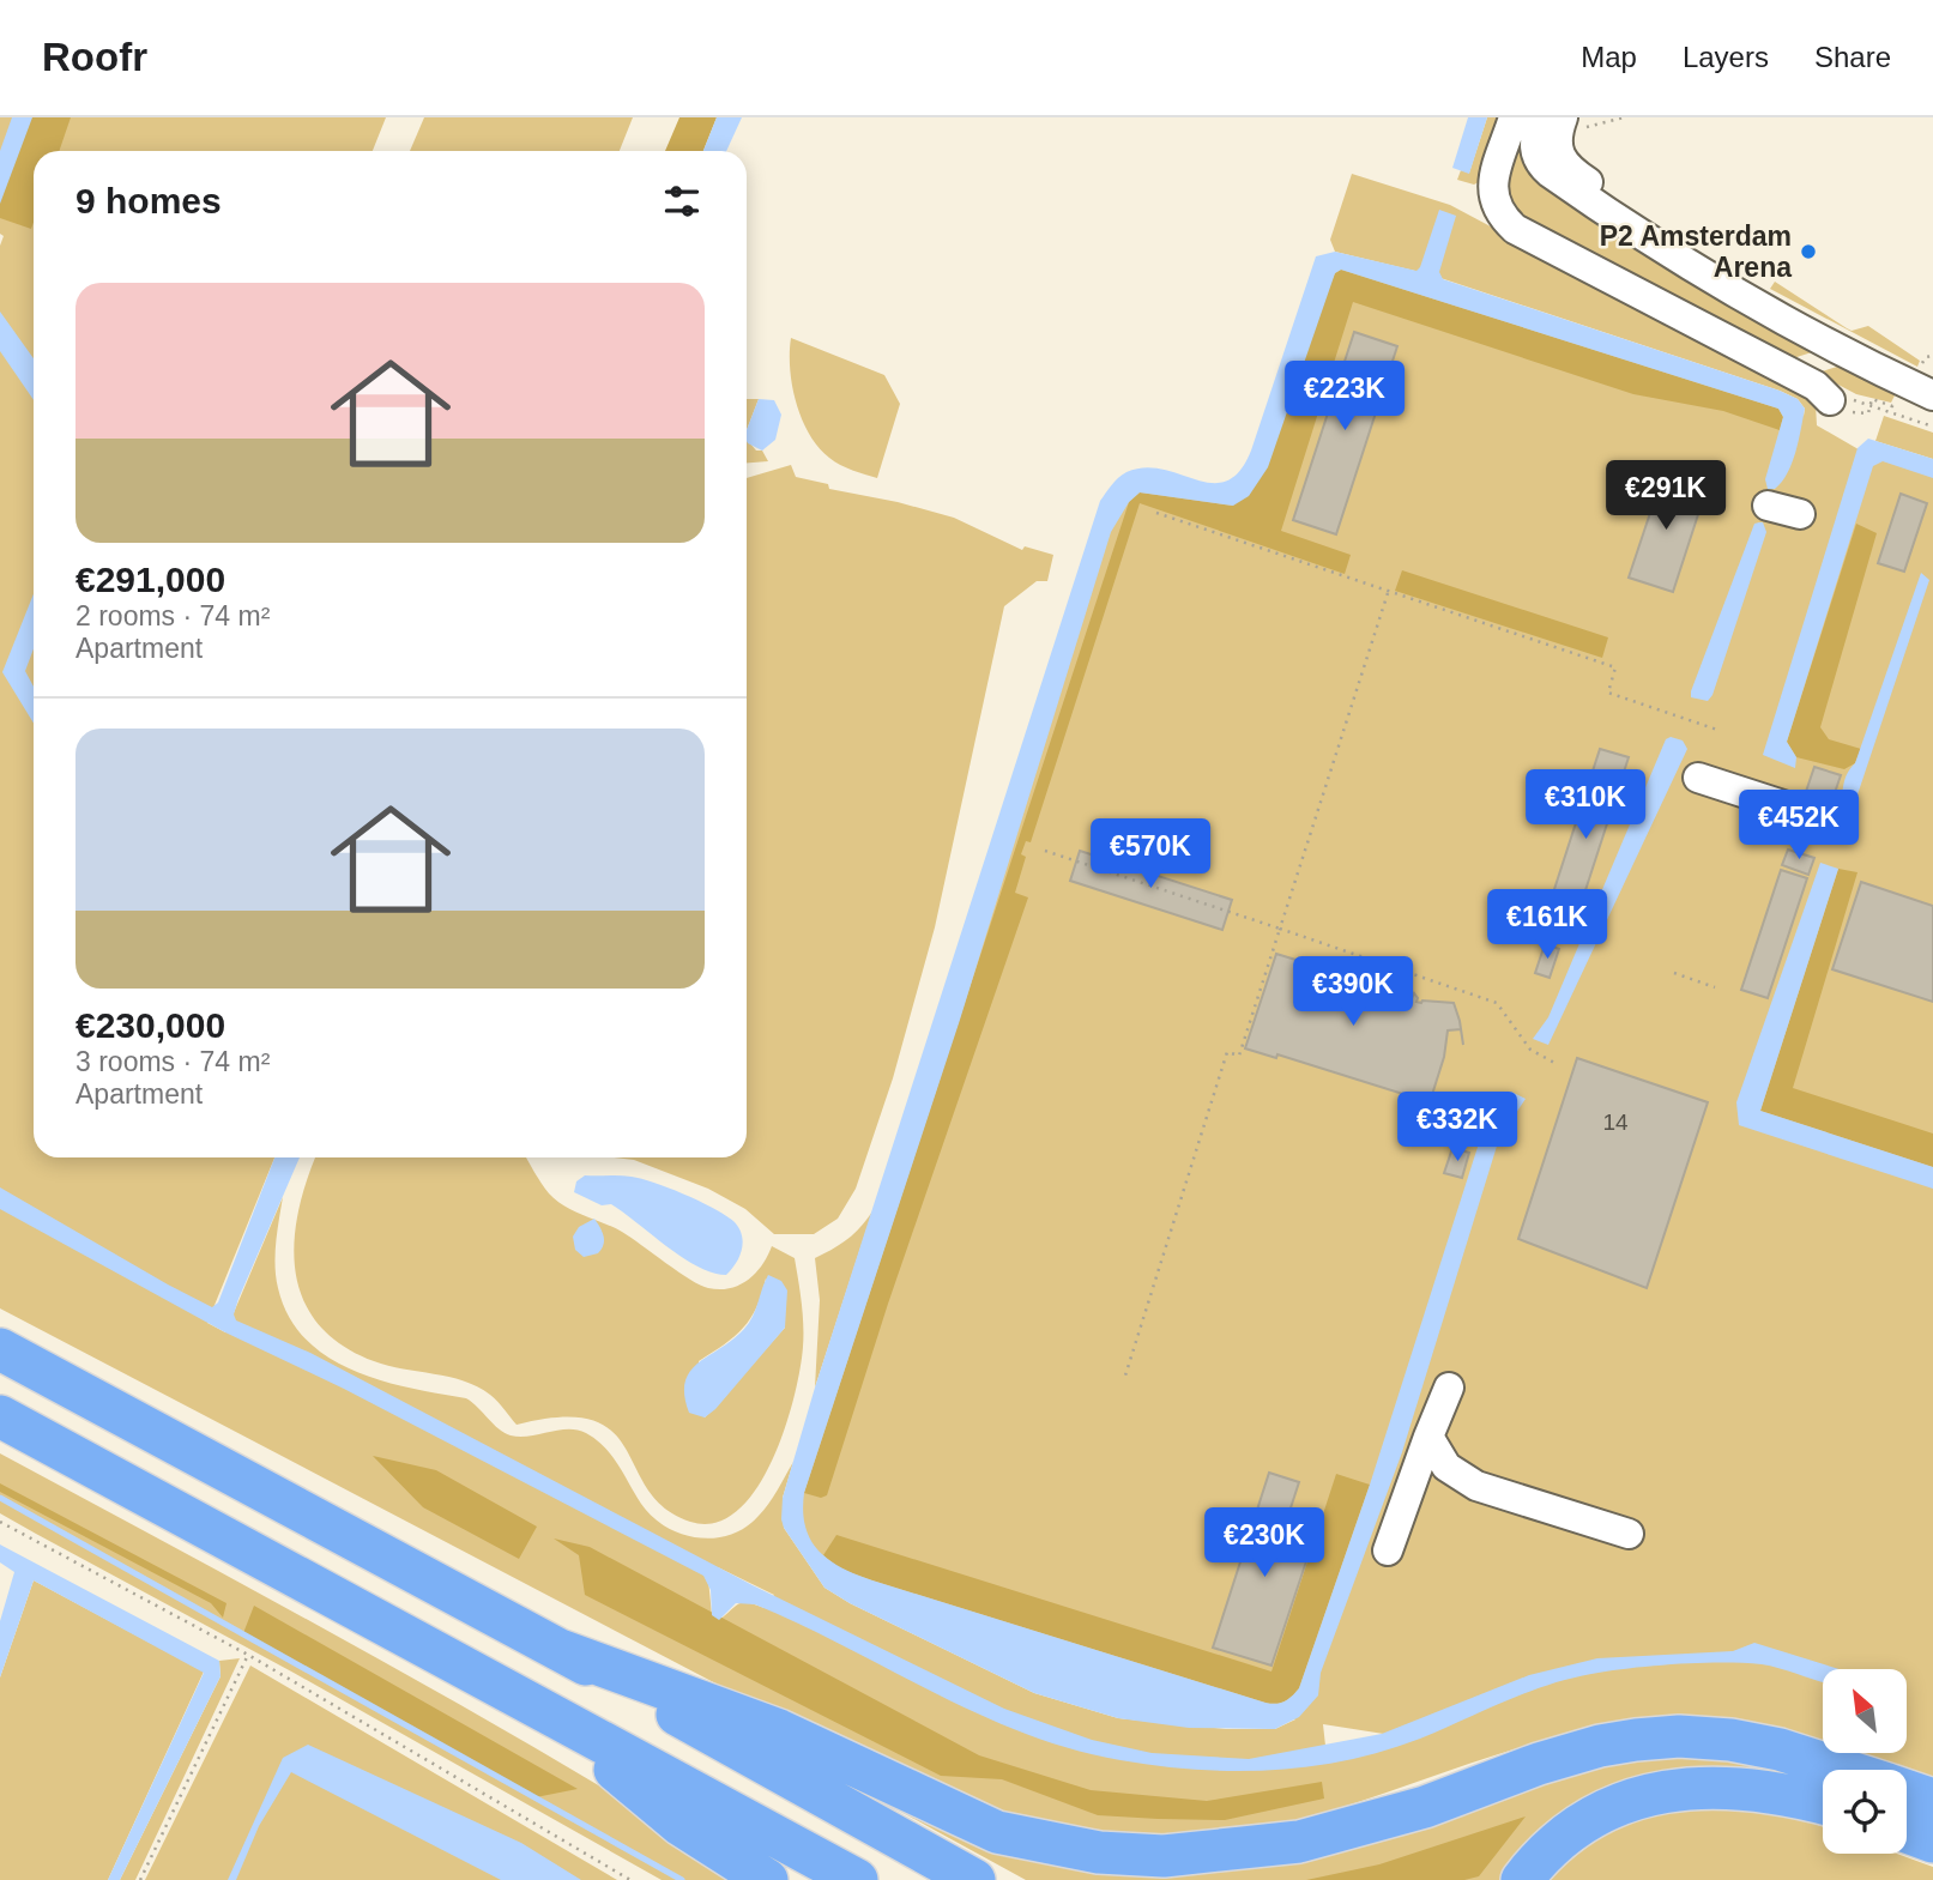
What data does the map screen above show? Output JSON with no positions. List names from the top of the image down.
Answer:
{
  "places": ["P2 Amsterdam Arena"],
  "house_numbers": ["14"],
  "north": "top left",
  "page": {
    "header": "Roofr",
    "nav": ["Map", "Layers", "Share"],
    "heading": "9 homes",
    "list": [
      {
        "name": "€291,000",
        "note": "2 rooms · 74 m² · Apartment"
      },
      {
        "name": "€230,000",
        "note": "3 rooms · 74 m² · Apartment"
      }
    ],
    "price": [
      "€223K",
      "€291K",
      "€310K",
      "€452K",
      "€570K",
      "€161K",
      "€390K",
      "€332K",
      "€230K"
    ]
  }
}
